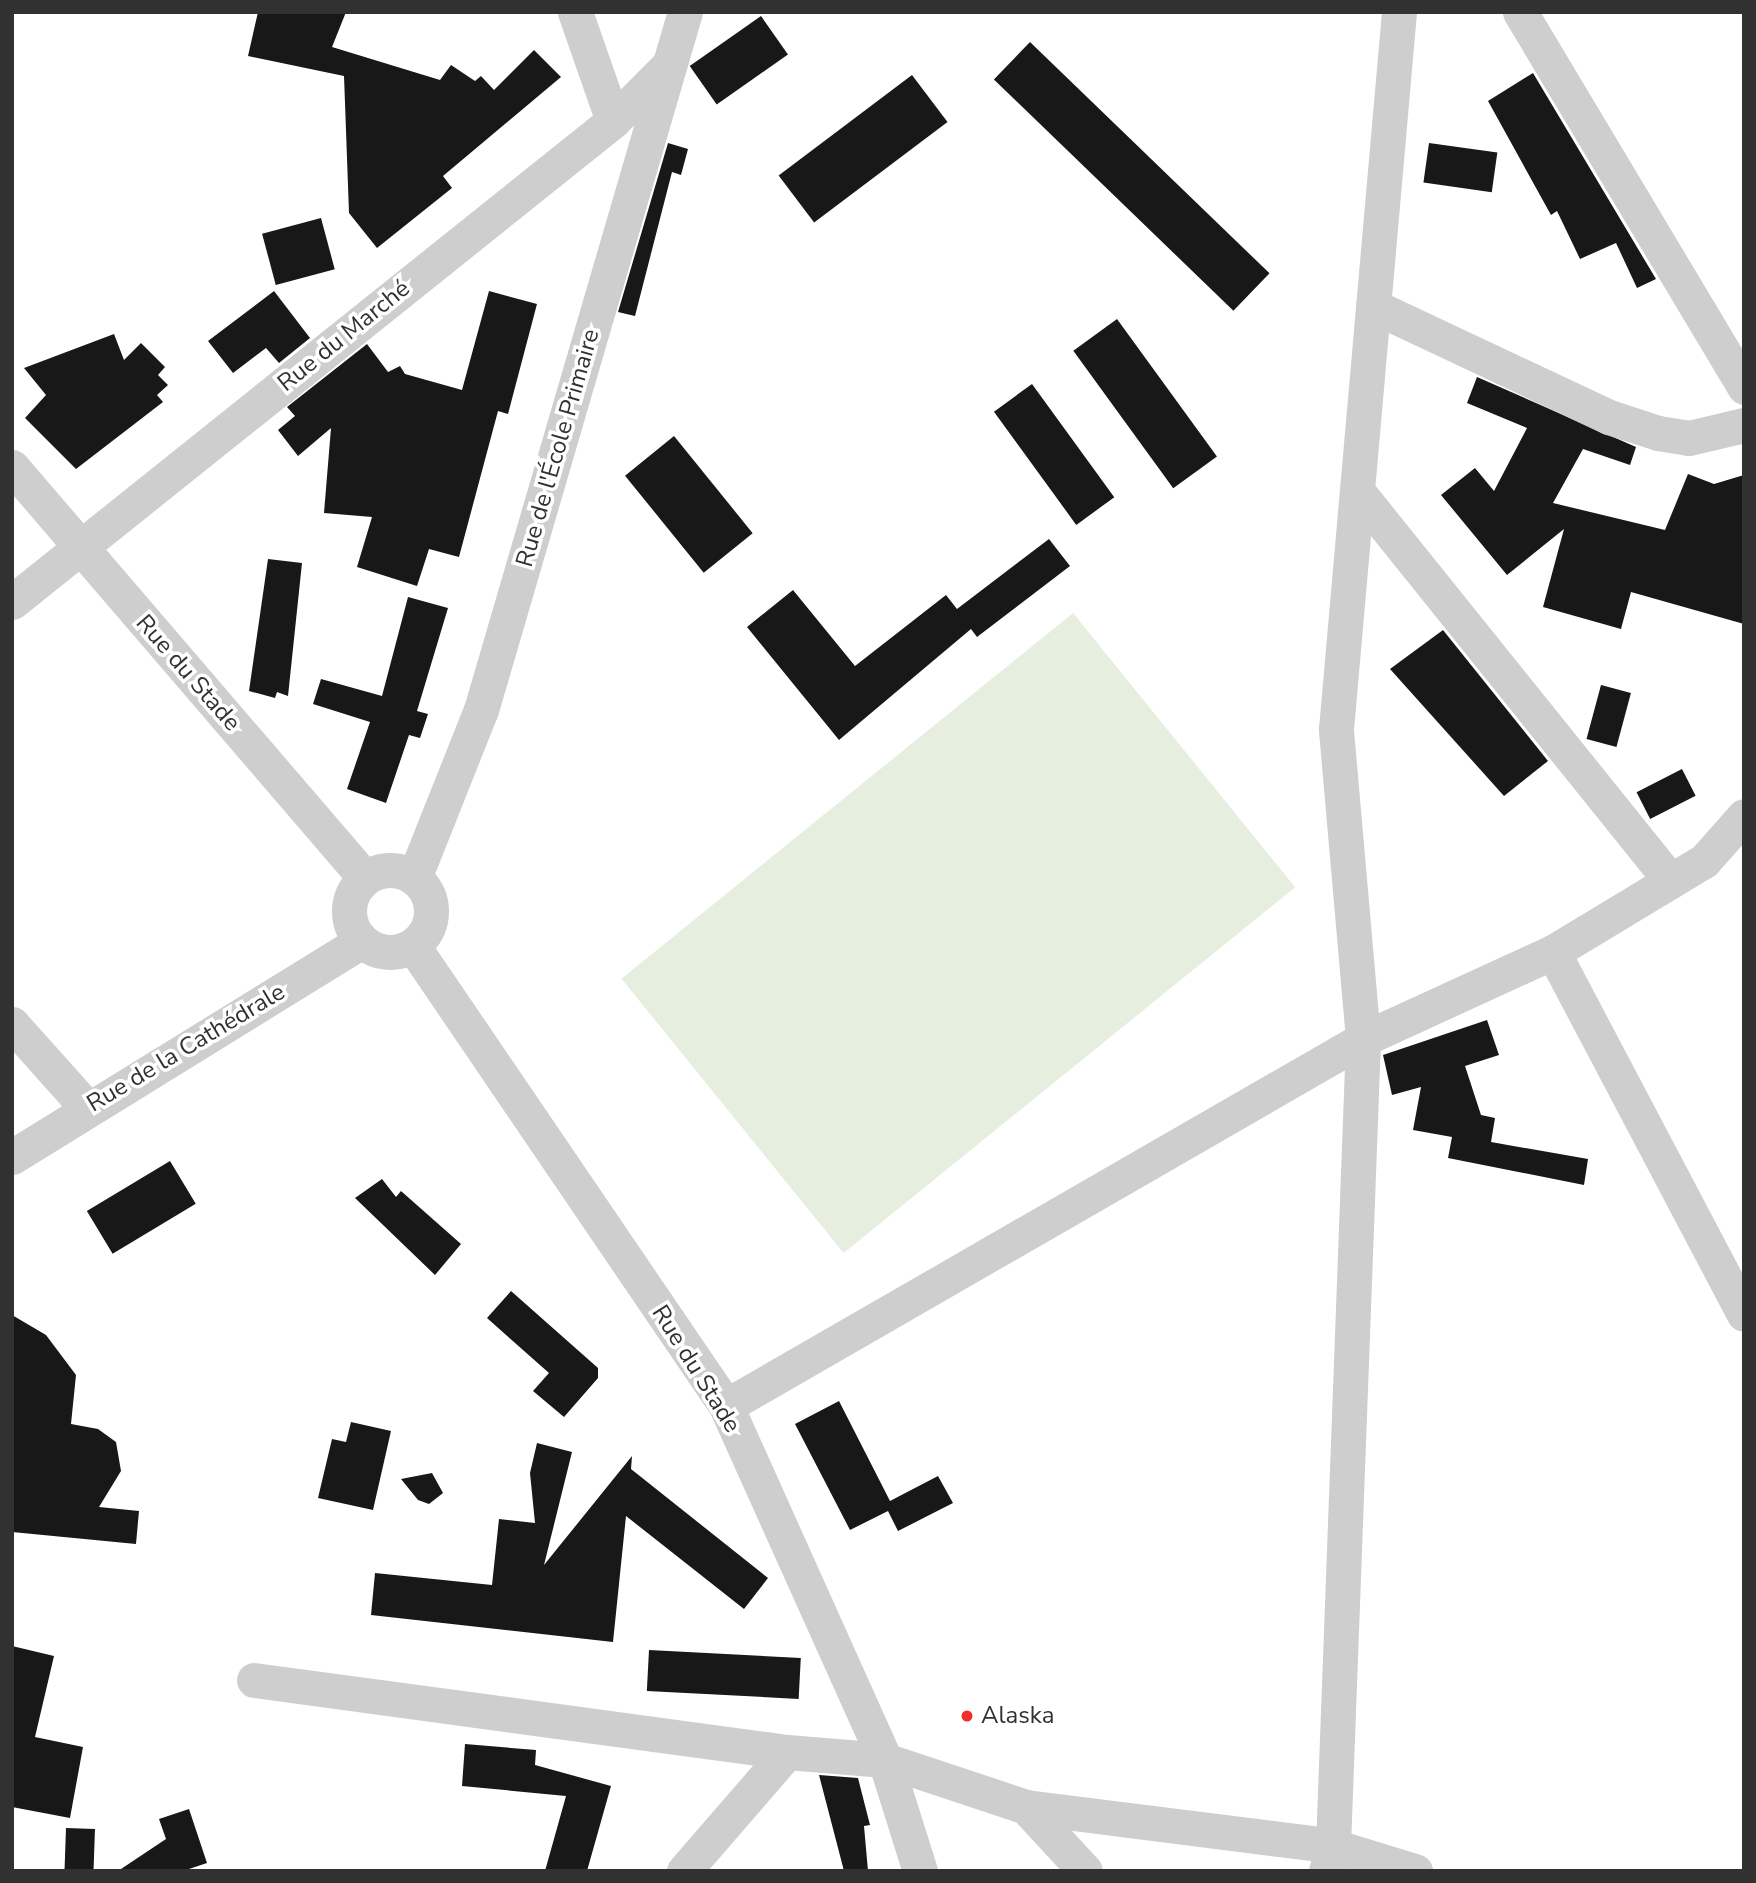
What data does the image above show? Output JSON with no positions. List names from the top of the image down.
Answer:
{
  "streets": {
    "street": [
      "Rue du Marché",
      "Rue de l'École Primaire",
      "Rue du Stade",
      "Rue de la Cathédrale"
    ]
  },
  "crossings": [
    ["Rue du Marché", "Rue de l'École Primaire"],
    ["Rue du Marché", "Rue du Stade"],
    ["Rue de l'École Primaire", "Rue du Stade"],
    ["Rue de l'École Primaire", "Rue de la Cathédrale"],
    ["Rue du Stade", "Rue de la Cathédrale"]
  ],
  "places": ["Alaska"]
}
